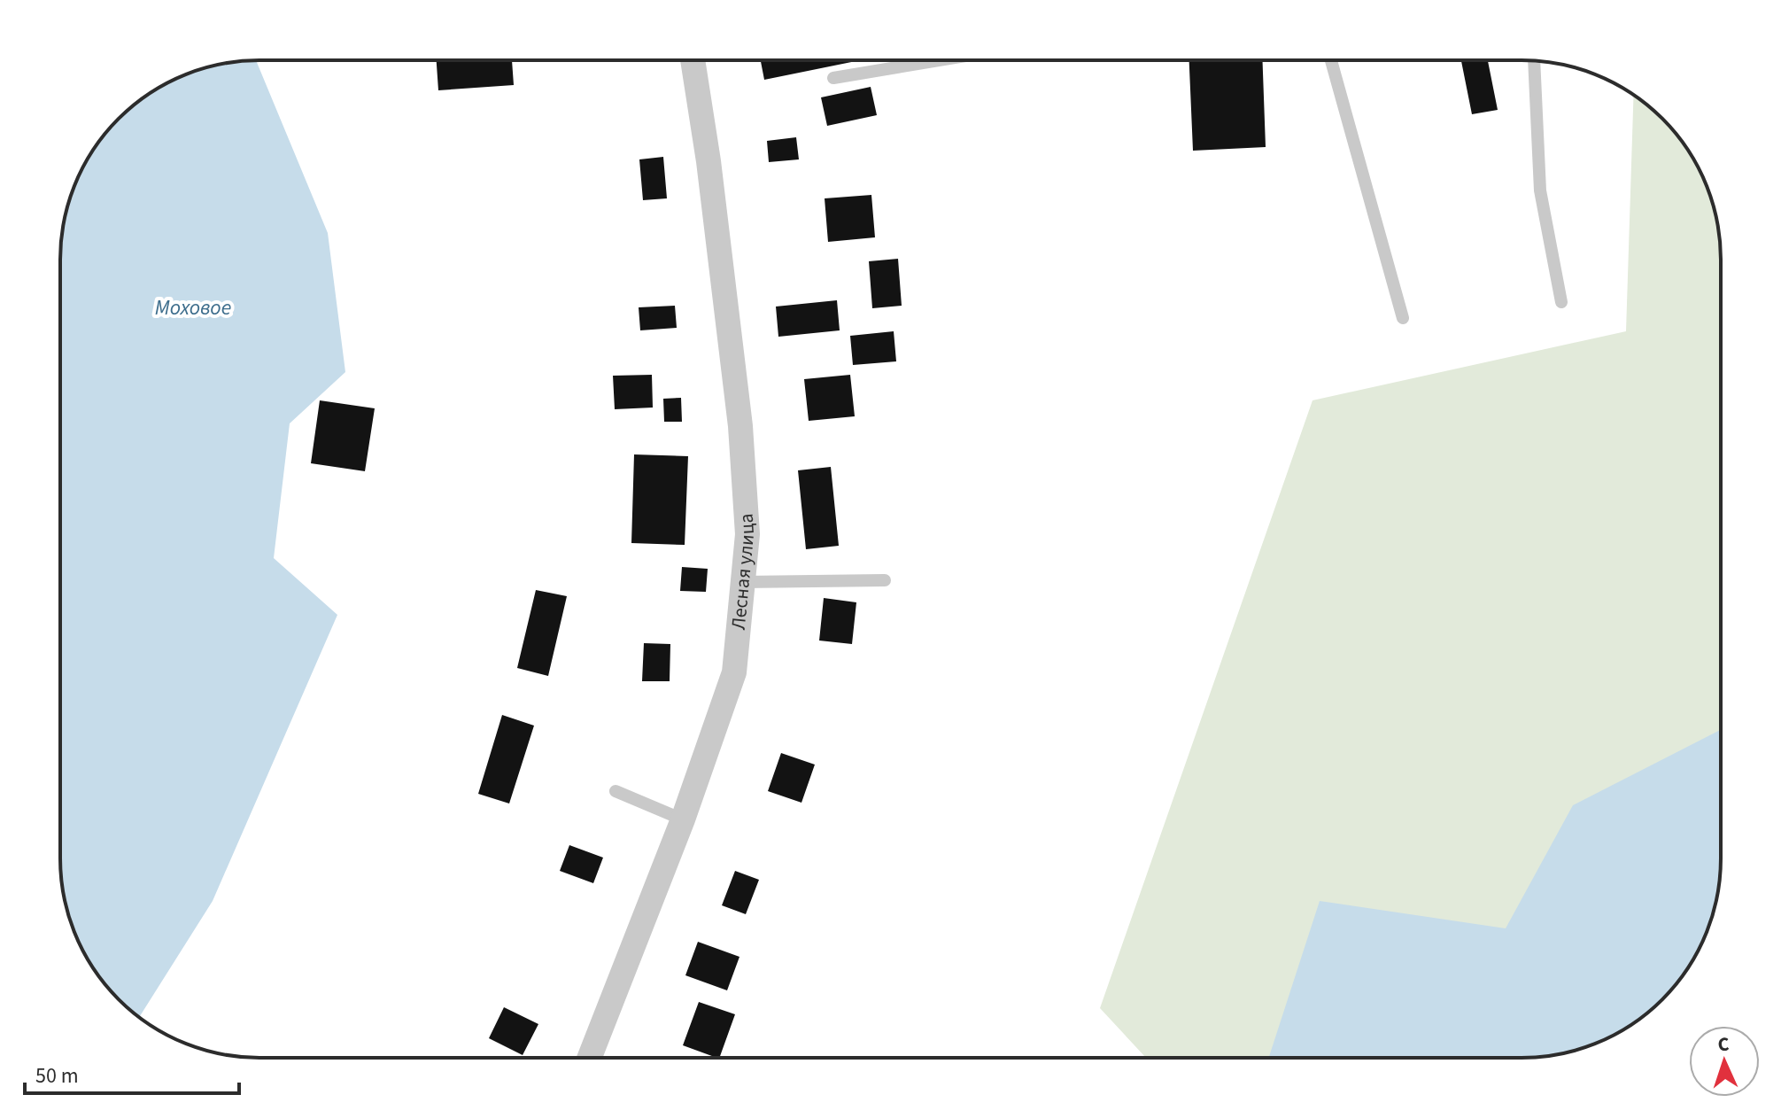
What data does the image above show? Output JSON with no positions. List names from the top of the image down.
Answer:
{
  "streets": {
    "street": ["Лесная улица"]
  },
  "water": ["Моховое"],
  "scale_bar": "50 m",
  "north": "top"
}
